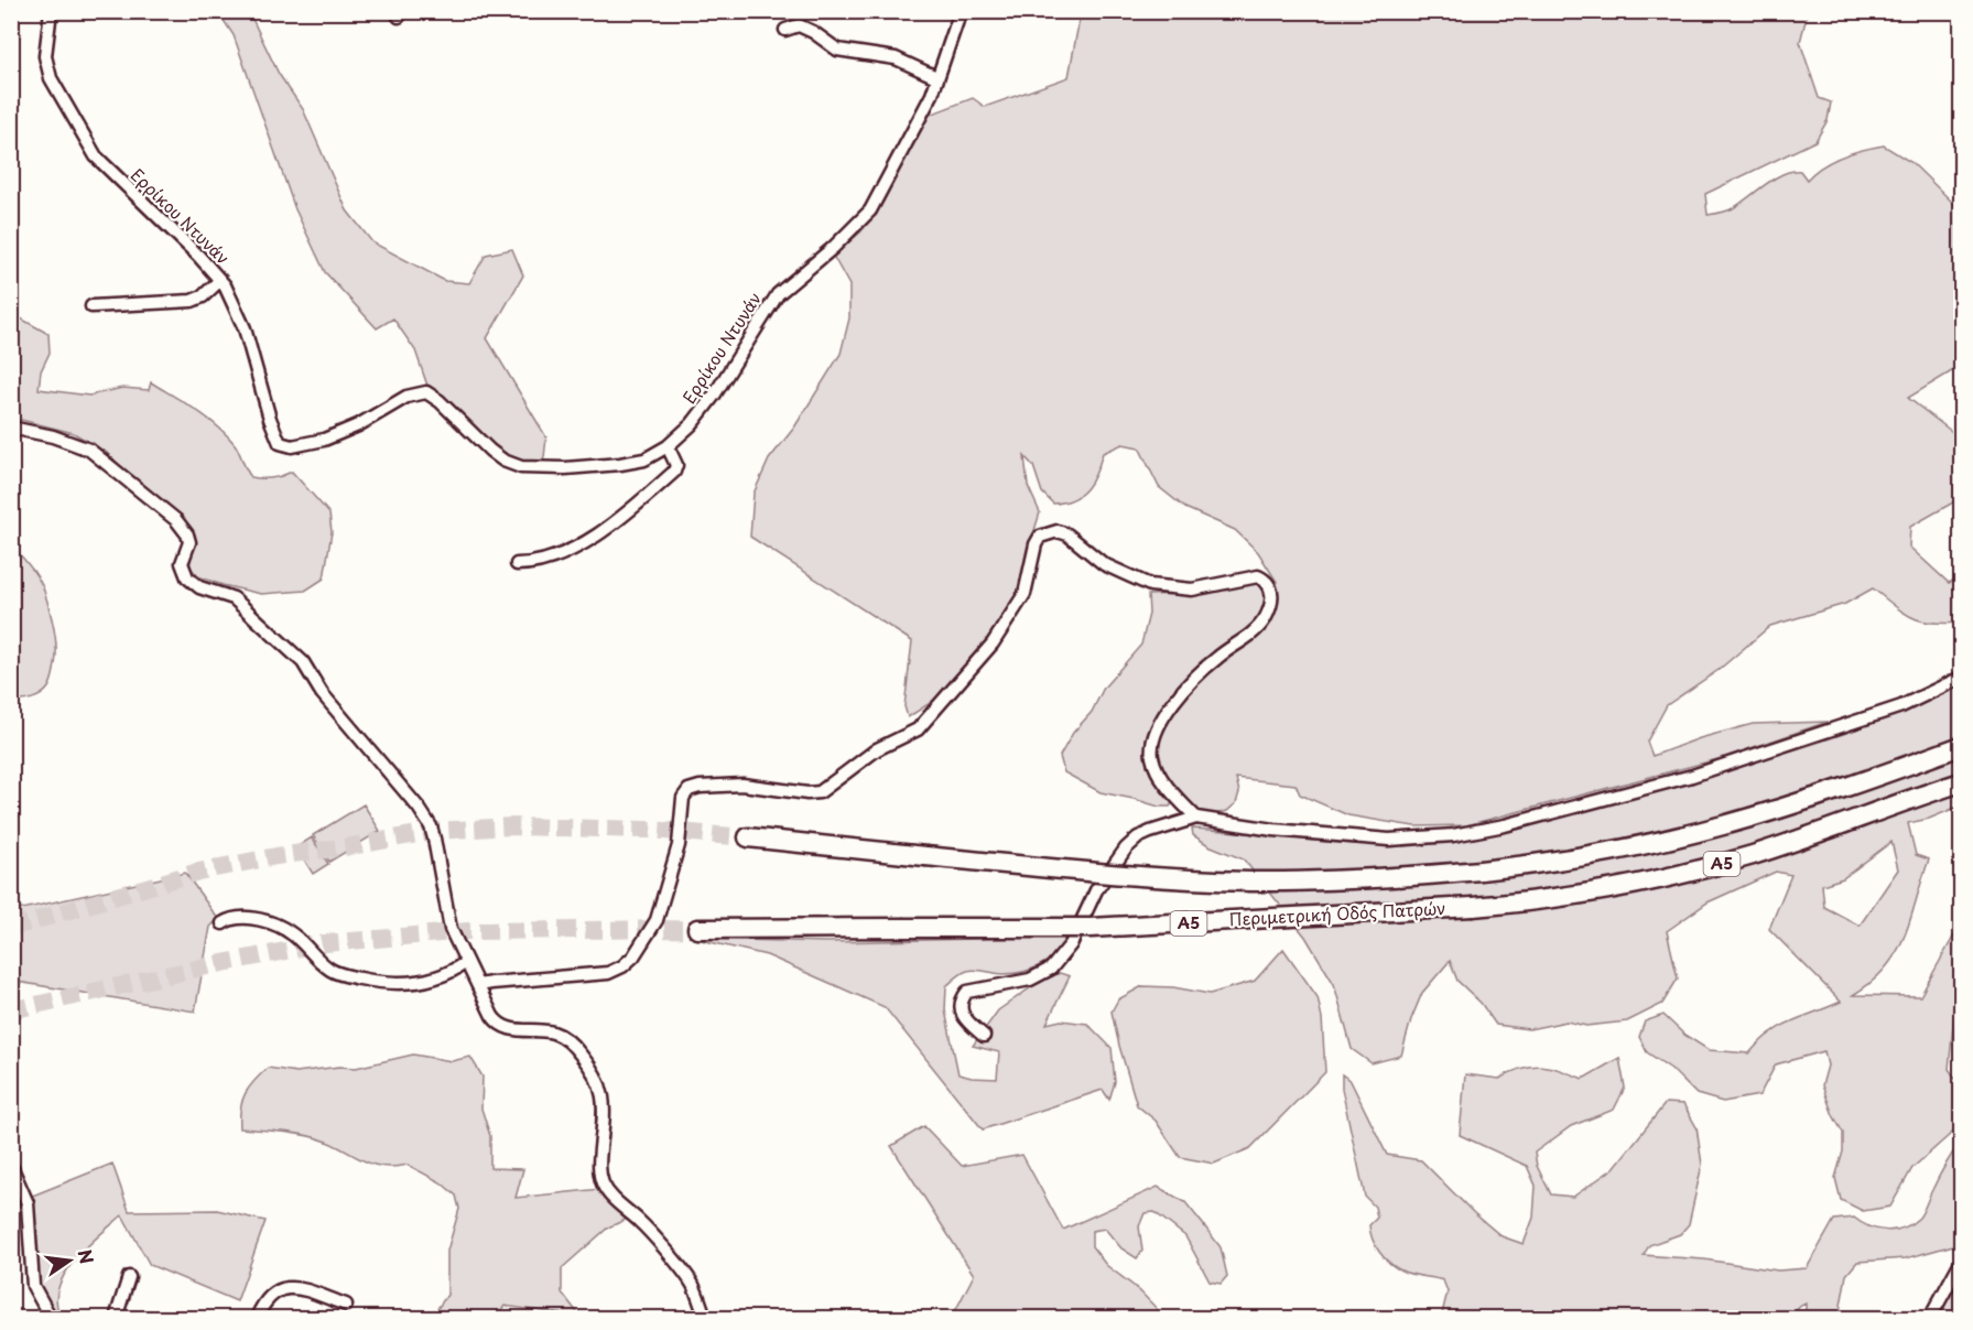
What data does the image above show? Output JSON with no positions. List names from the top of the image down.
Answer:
{
  "streets": {
    "highway": ["Α5", "Περιμετρική Οδός Πατρών"],
    "street": ["Ερρίκου Ντυνάν"]
  },
  "north": "right"
}
